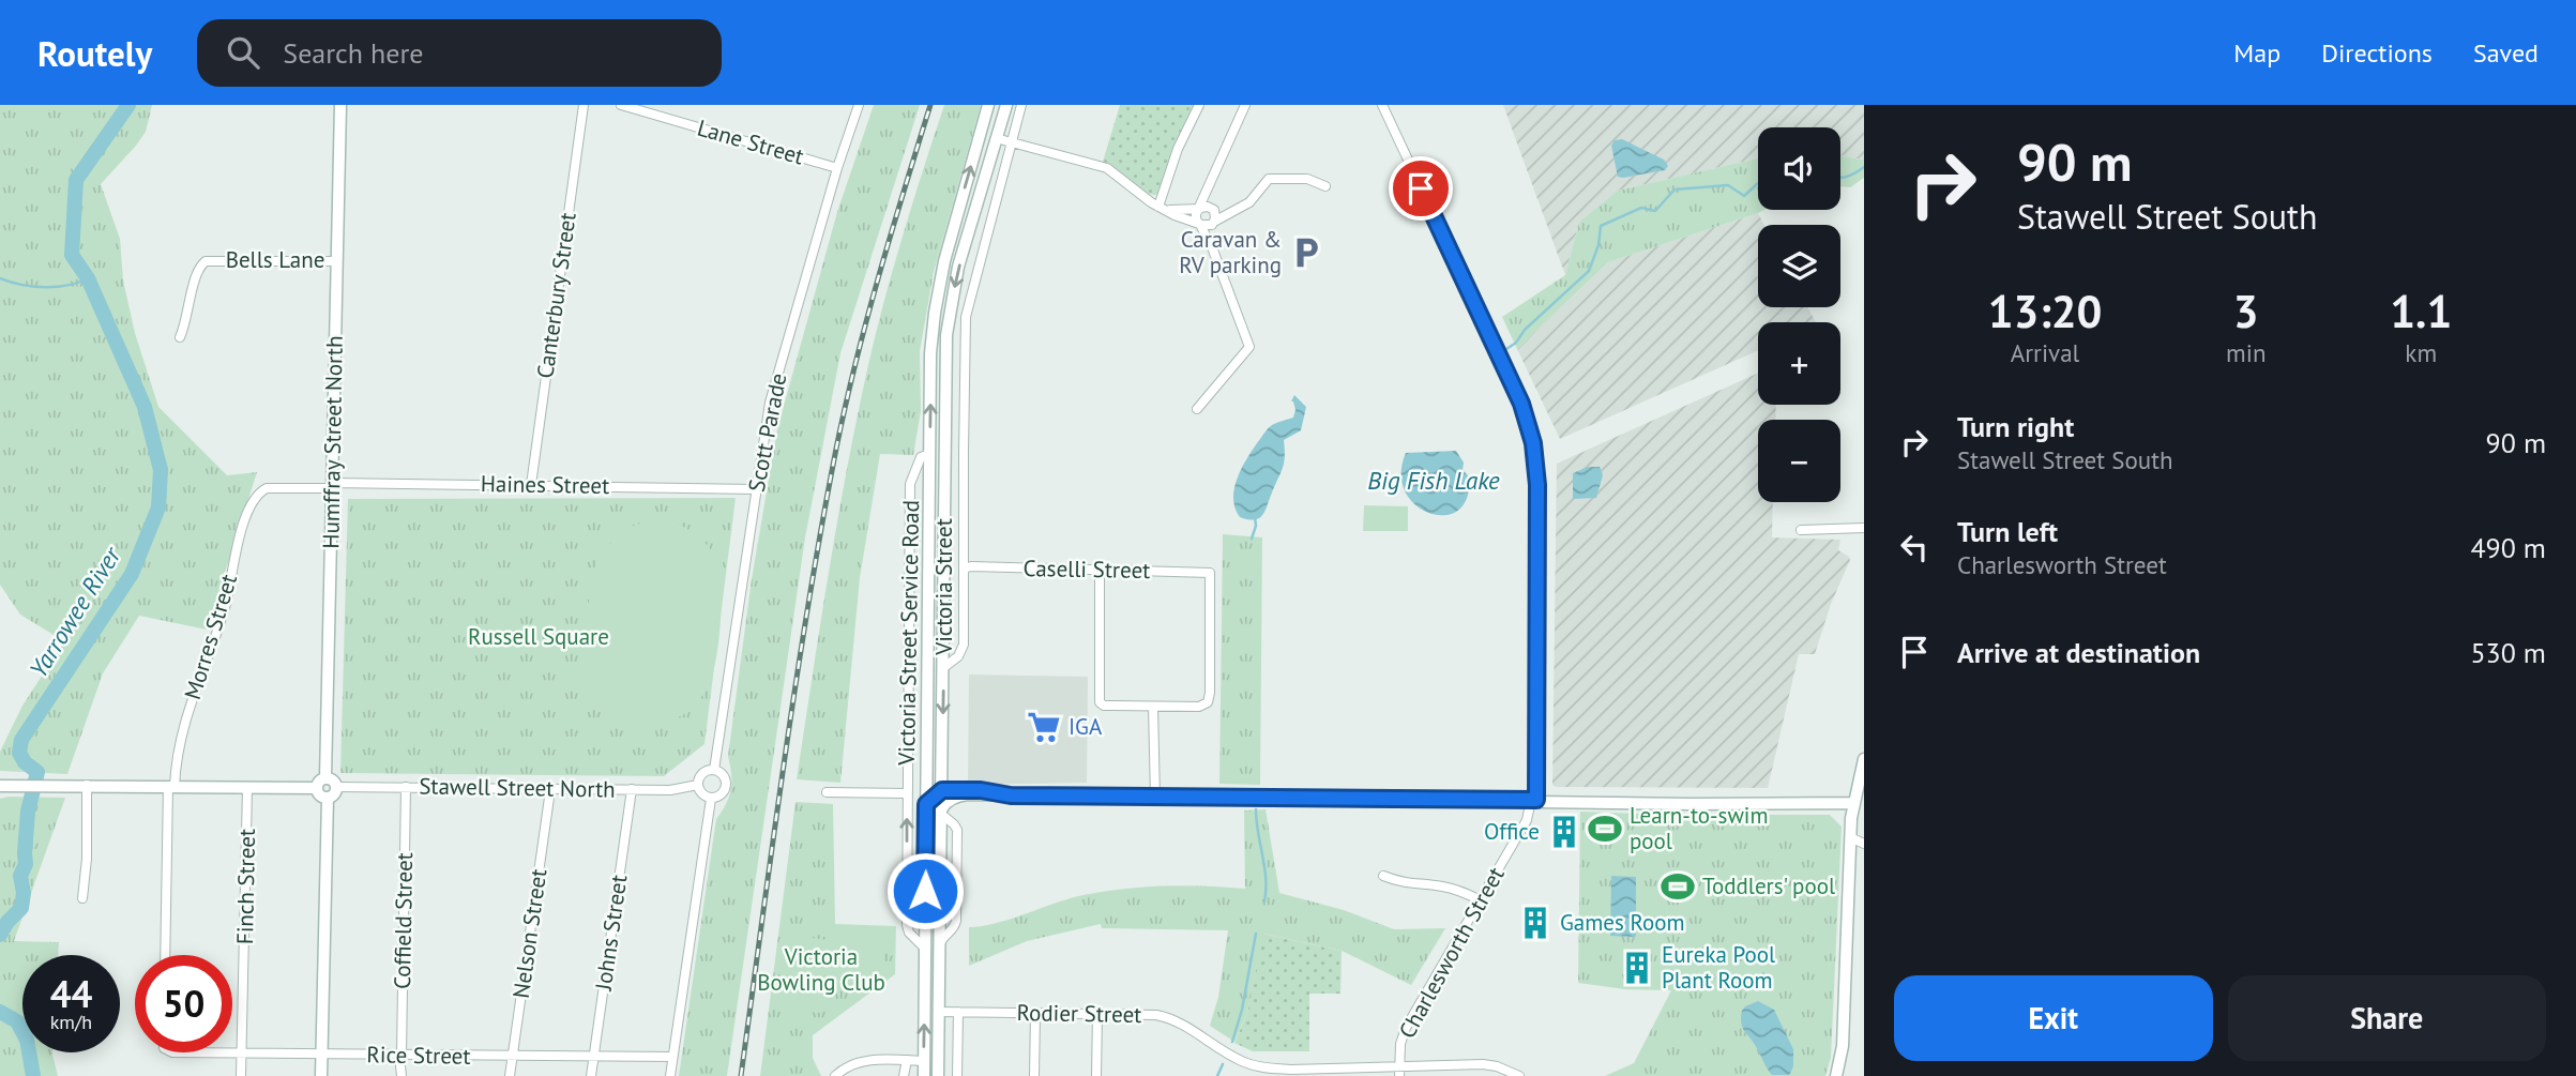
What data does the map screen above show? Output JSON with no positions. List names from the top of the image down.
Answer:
{
  "streets": {
    "street": [
      "Lane Street",
      "Bells Lane",
      "Canterbury Street",
      "Scott Parade",
      "Humffray Street North",
      "Haines Street",
      "Caselli Street",
      "Victoria Street",
      "Victoria Street Service Road",
      "Morres Street",
      "Stawell Street North",
      "Finch Street",
      "Coffield Street",
      "Johns Street",
      "Nelson Street",
      "Charlesworth Street",
      "Rodier Street",
      "Rice Street"
    ]
  },
  "crossings": [
    ["Lane Street", "Scott Parade"],
    ["Bells Lane", "Humffray Street North"],
    ["Canterbury Street", "Haines Street"],
    ["Scott Parade", "Haines Street"],
    ["Scott Parade", "Stawell Street North"],
    ["Humffray Street North", "Haines Street"],
    ["Humffray Street North", "Stawell Street North"],
    ["Haines Street", "Morres Street"],
    ["Caselli Street", "Victoria Street Service Road"],
    ["Victoria Street", "Victoria Street Service Road"],
    ["Victoria Street", "Rodier Street"],
    ["Stawell Street North", "Coffield Street"],
    ["Stawell Street North", "Johns Street"],
    ["Stawell Street North", "Nelson Street"],
    ["Finch Street", "Rice Street"],
    ["Coffield Street", "Rice Street"],
    ["Johns Street", "Rice Street"],
    ["Nelson Street", "Rice Street"],
    ["Charlesworth Street", "Rodier Street"]
  ],
  "water": ["Big Fish Lake", "Yarrowee River"],
  "parks": ["Russell Square", "Victoria Bowling Club"],
  "places": {
    "parking": ["Caravan & RV parking"],
    "supermarket": ["IGA"],
    "sports": ["Learn-to-swim pool", "Toddlers' pool"],
    "building": ["Office", "Games Room", "Eureka Pool Plant Room"]
  },
  "page": {
    "header": "Routely",
    "search": "Search here",
    "nav": ["Map", "Directions", "Saved"],
    "turn": ["90 m", "Stawell Street South"],
    "map_buttons": ["+", "−"],
    "eta": [
      "13:20",
      "Arrival",
      "3",
      "min",
      "1.1",
      "km"
    ],
    "list": [
      {
        "name": "Turn right",
        "note": "Stawell Street South",
        "value": "90 m"
      },
      {
        "name": "Turn left",
        "note": "Charlesworth Street",
        "value": "490 m"
      },
      {
        "name": "Arrive at destination",
        "value": "530 m"
      }
    ],
    "speed": "44 km/h",
    "limit": "50",
    "buttons": ["Exit", "Share"]
  }
}
